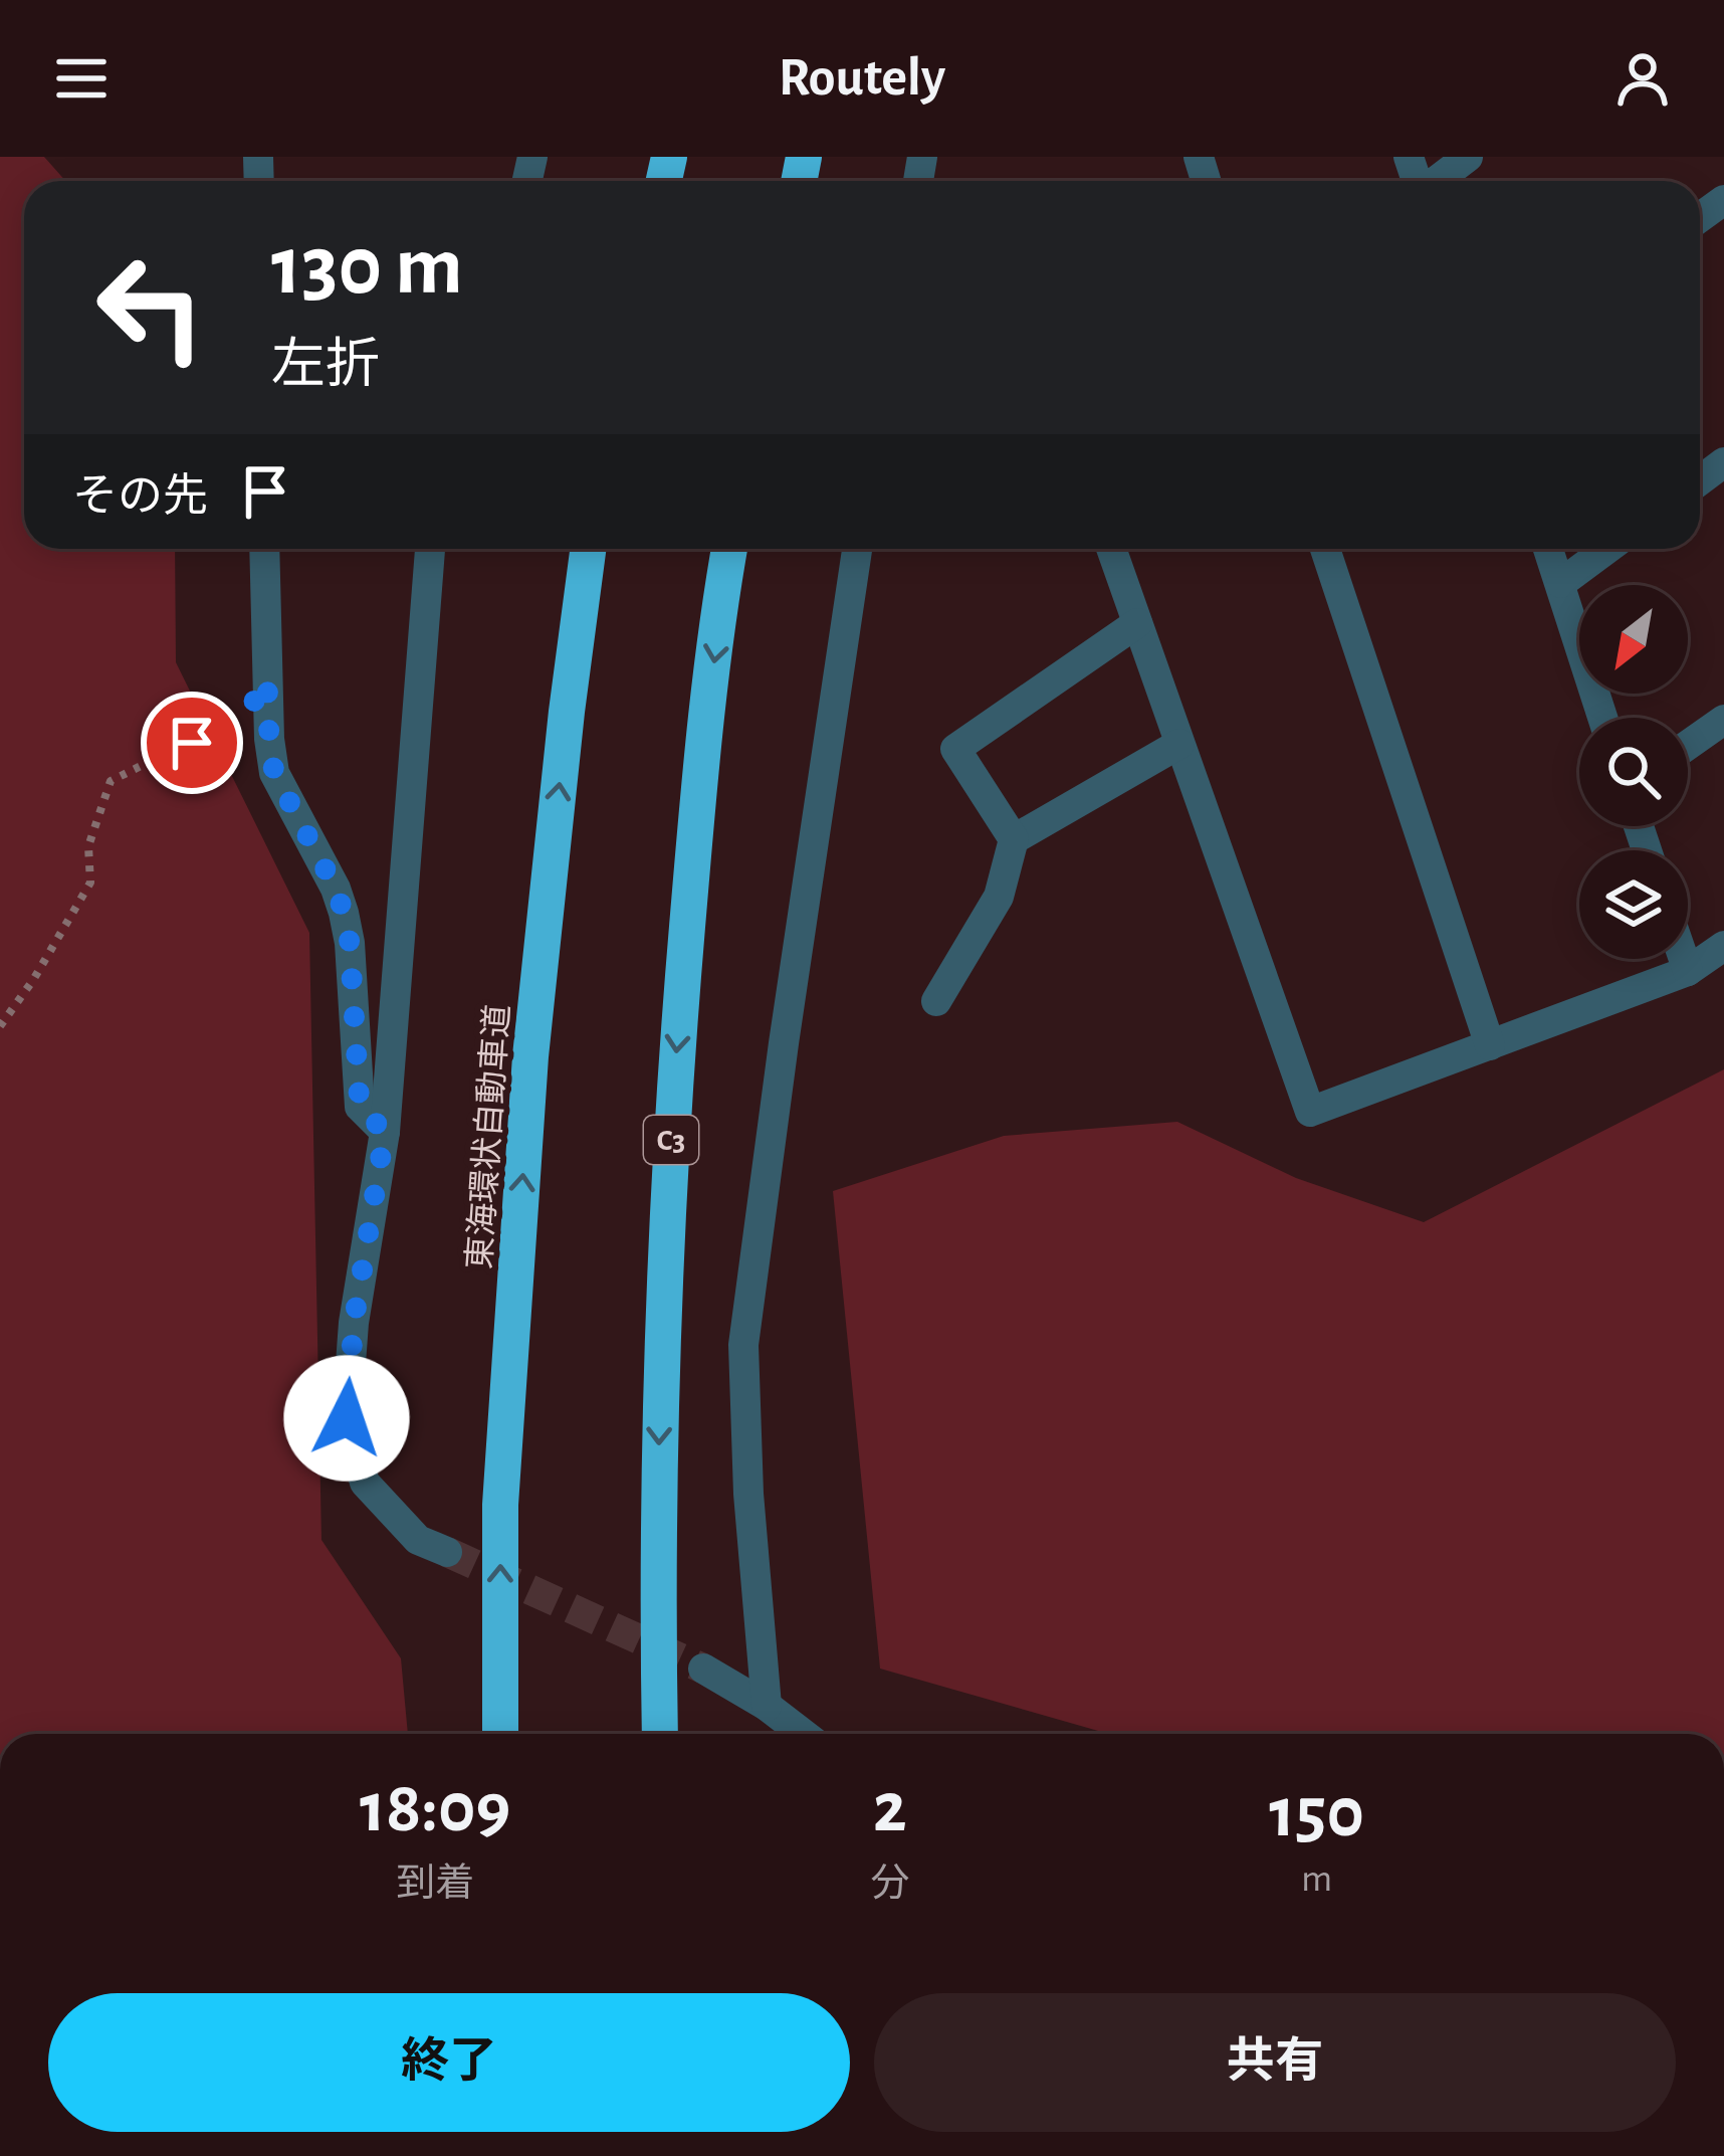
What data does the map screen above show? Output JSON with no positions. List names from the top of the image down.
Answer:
{
  "streets": {
    "highway": ["東海環状自動車道", "C3"]
  },
  "north": "bottom left",
  "page": {
    "header": "Routely",
    "turn": ["130 m", "左折"],
    "then": "その先",
    "eta": [
      "18:09",
      "到着",
      "2",
      "分",
      "150",
      "m"
    ],
    "buttons": ["終了", "共有"]
  }
}
